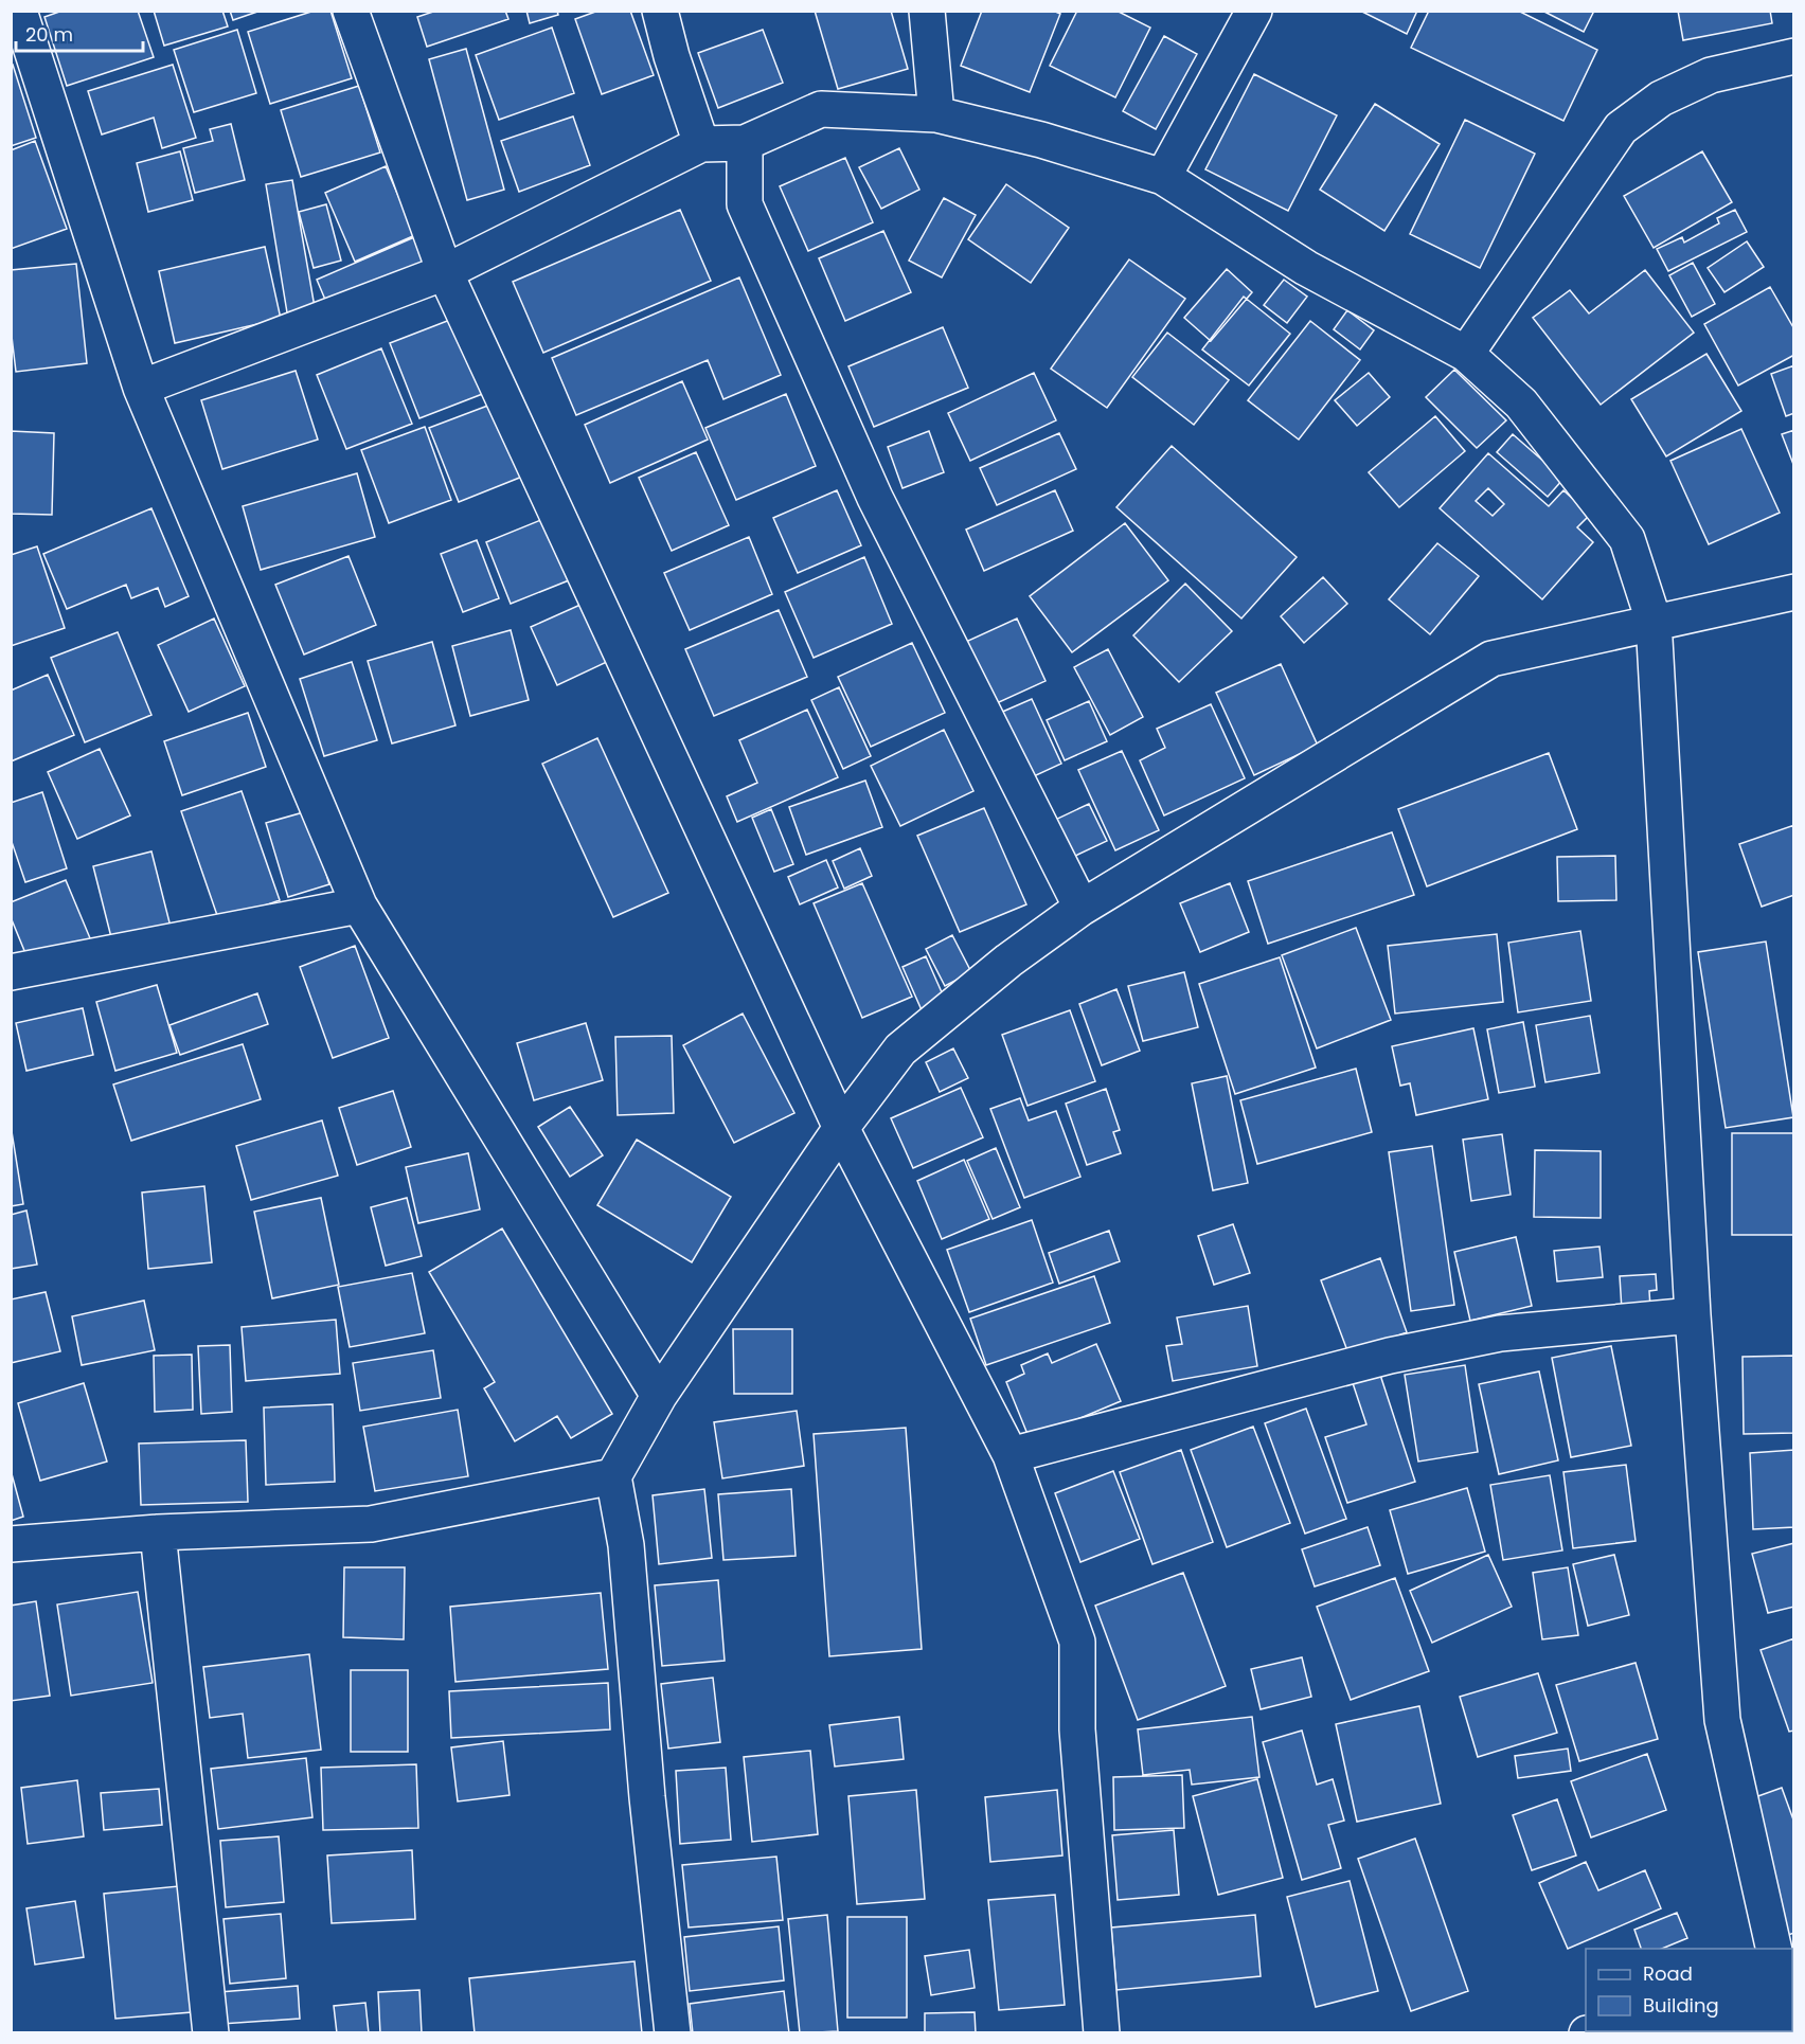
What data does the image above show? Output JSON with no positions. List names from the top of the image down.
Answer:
{
  "legend": ["Road", "Building"],
  "scale_bar": "20 m"
}
